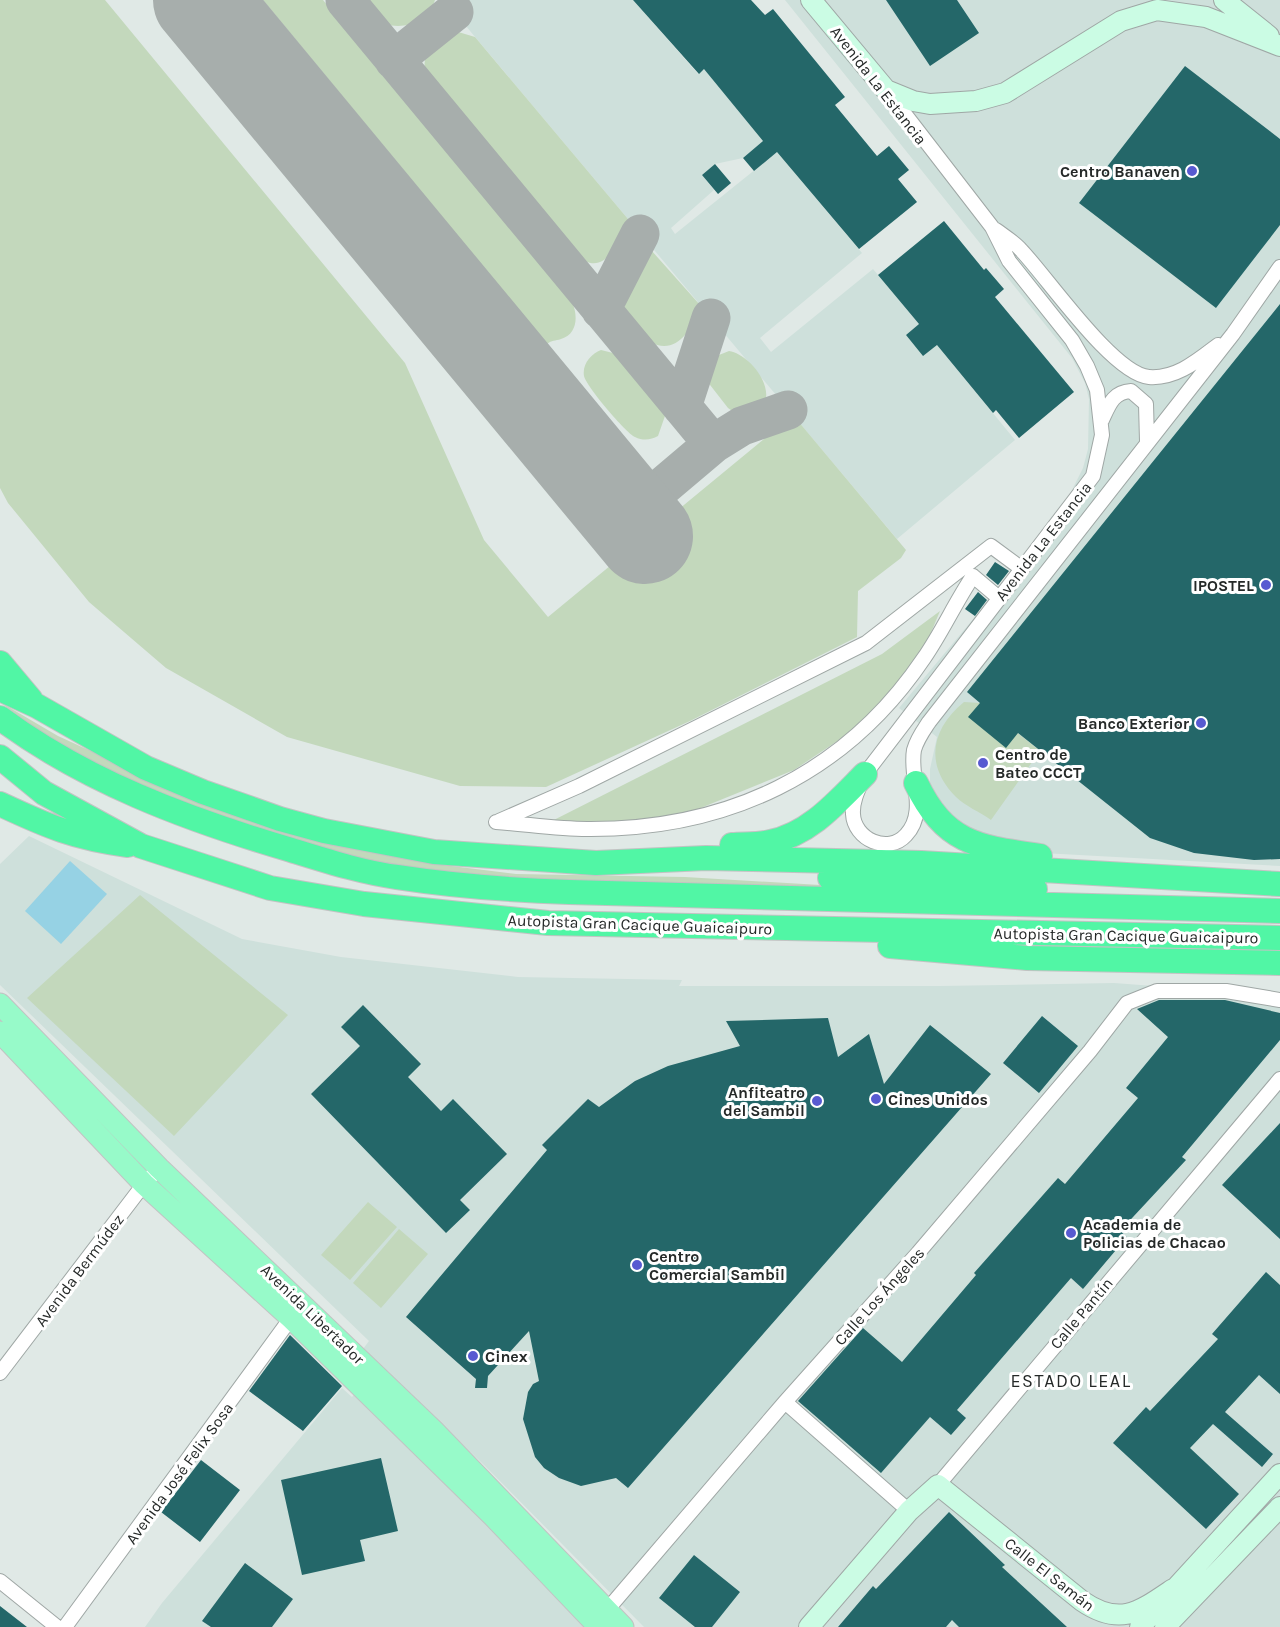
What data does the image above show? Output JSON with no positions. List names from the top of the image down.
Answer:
{
  "streets": {
    "highway": ["Autopista Gran Cacique Guaicaipuro"],
    "main road": [
      "Avenida La Estancia",
      "Calle Pantín",
      "Avenida Libertador",
      "Calle El Samán"
    ],
    "street": ["Avenida Bermúdez", "Calle Los Ángeles", "Avenida José Felix Sosa"]
  },
  "crossings": [
    ["Avenida Bermúdez", "Avenida Libertador"],
    ["Calle Los Ángeles", "Avenida Libertador"],
    ["Calle Pantín", "Calle El Samán"],
    ["Avenida Libertador", "Avenida José Felix Sosa"]
  ],
  "districts": ["ESTADO LEAL"],
  "places": [
    "Centro Banaven",
    "IPOSTEL",
    "Banco Exterior",
    "Centro de Bateo CCCT",
    "Cines Unidos",
    "Anfiteatro del Sambil",
    "Academia de Policias de Chacao",
    "Centro Comercial Sambil",
    "Cinex"
  ]
}
